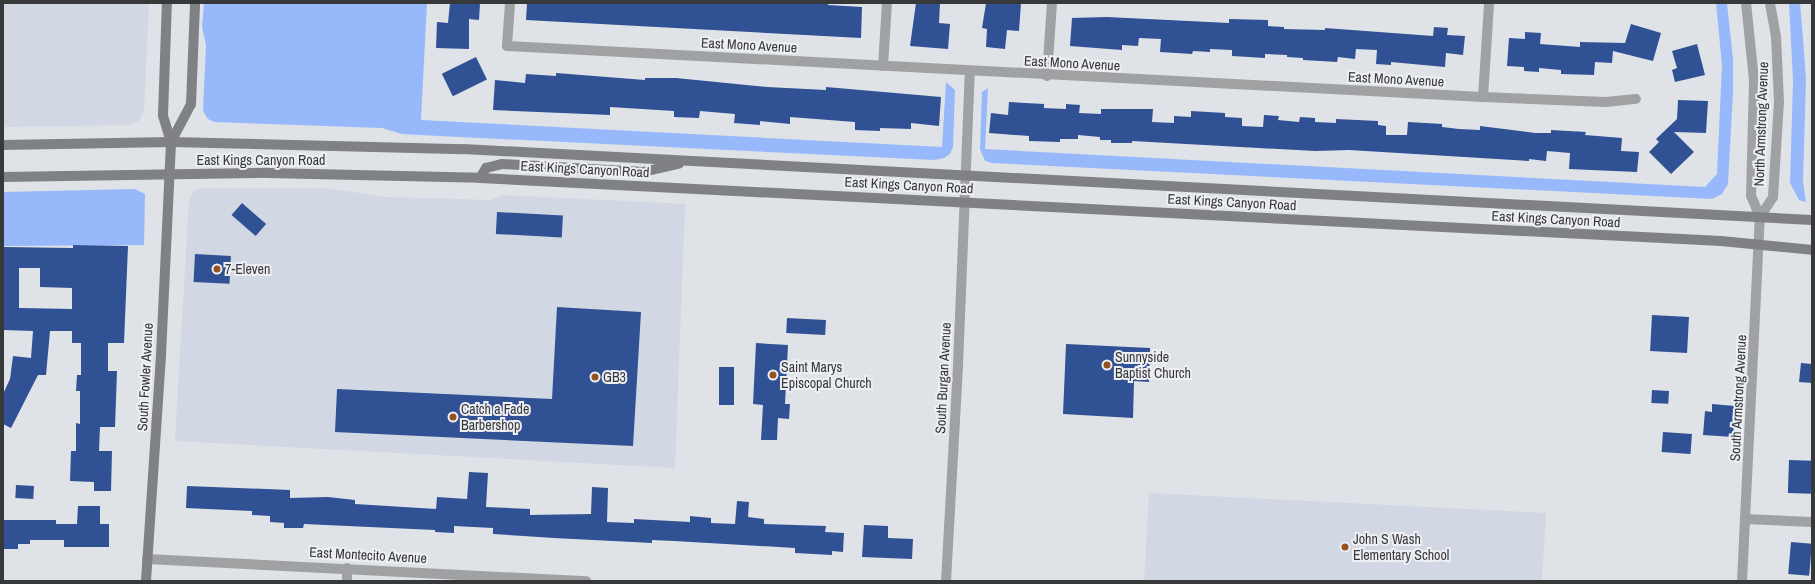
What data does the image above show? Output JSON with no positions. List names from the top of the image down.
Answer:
{
  "streets": {
    "main road": ["East Kings Canyon Road", "South Fowler Avenue"],
    "street": [
      "East Mono Avenue",
      "North Armstrong Avenue",
      "South Burgan Avenue",
      "South Armstrong Avenue",
      "East Montecito Avenue"
    ]
  },
  "crossings": [
    ["East Mono Avenue", "South Burgan Avenue"],
    ["North Armstrong Avenue", "East Kings Canyon Road"],
    ["North Armstrong Avenue", "South Armstrong Avenue"],
    ["East Kings Canyon Road", "South Fowler Avenue"],
    ["East Kings Canyon Road", "South Burgan Avenue"],
    ["East Kings Canyon Road", "South Armstrong Avenue"],
    ["South Fowler Avenue", "East Montecito Avenue"]
  ],
  "places": [
    "7-Eleven",
    "Sunnyside Baptist Church",
    "Saint Marys Episcopal Church",
    "GB3",
    "Catch a Fade Barbershop",
    "John S Wash Elementary School"
  ]
}
